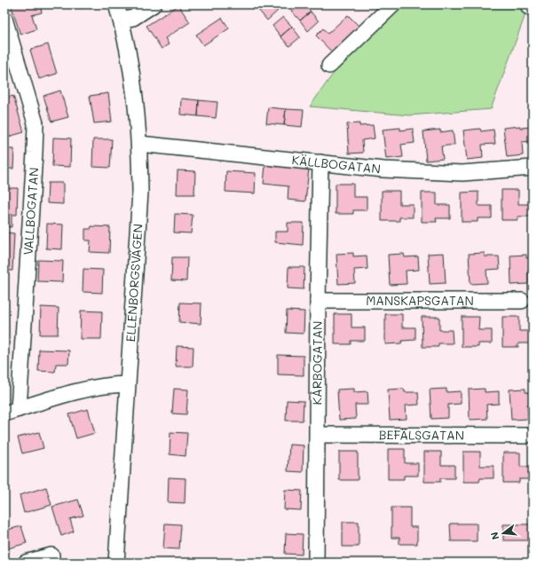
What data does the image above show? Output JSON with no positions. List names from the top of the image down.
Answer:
{
  "streets": {
    "street": [
      "KÄLLBOGATAN",
      "VALLBOGATAN",
      "ELLENBORGSVÄGEN",
      "MANSKAPSGATAN",
      "KÅRBOGATAN",
      "BEFÄLSGATAN"
    ]
  },
  "crossings": [
    ["KÄLLBOGATAN", "ELLENBORGSVÄGEN"],
    ["KÄLLBOGATAN", "KÅRBOGATAN"],
    ["MANSKAPSGATAN", "KÅRBOGATAN"],
    ["KÅRBOGATAN", "BEFÄLSGATAN"]
  ],
  "north": "left"
}
